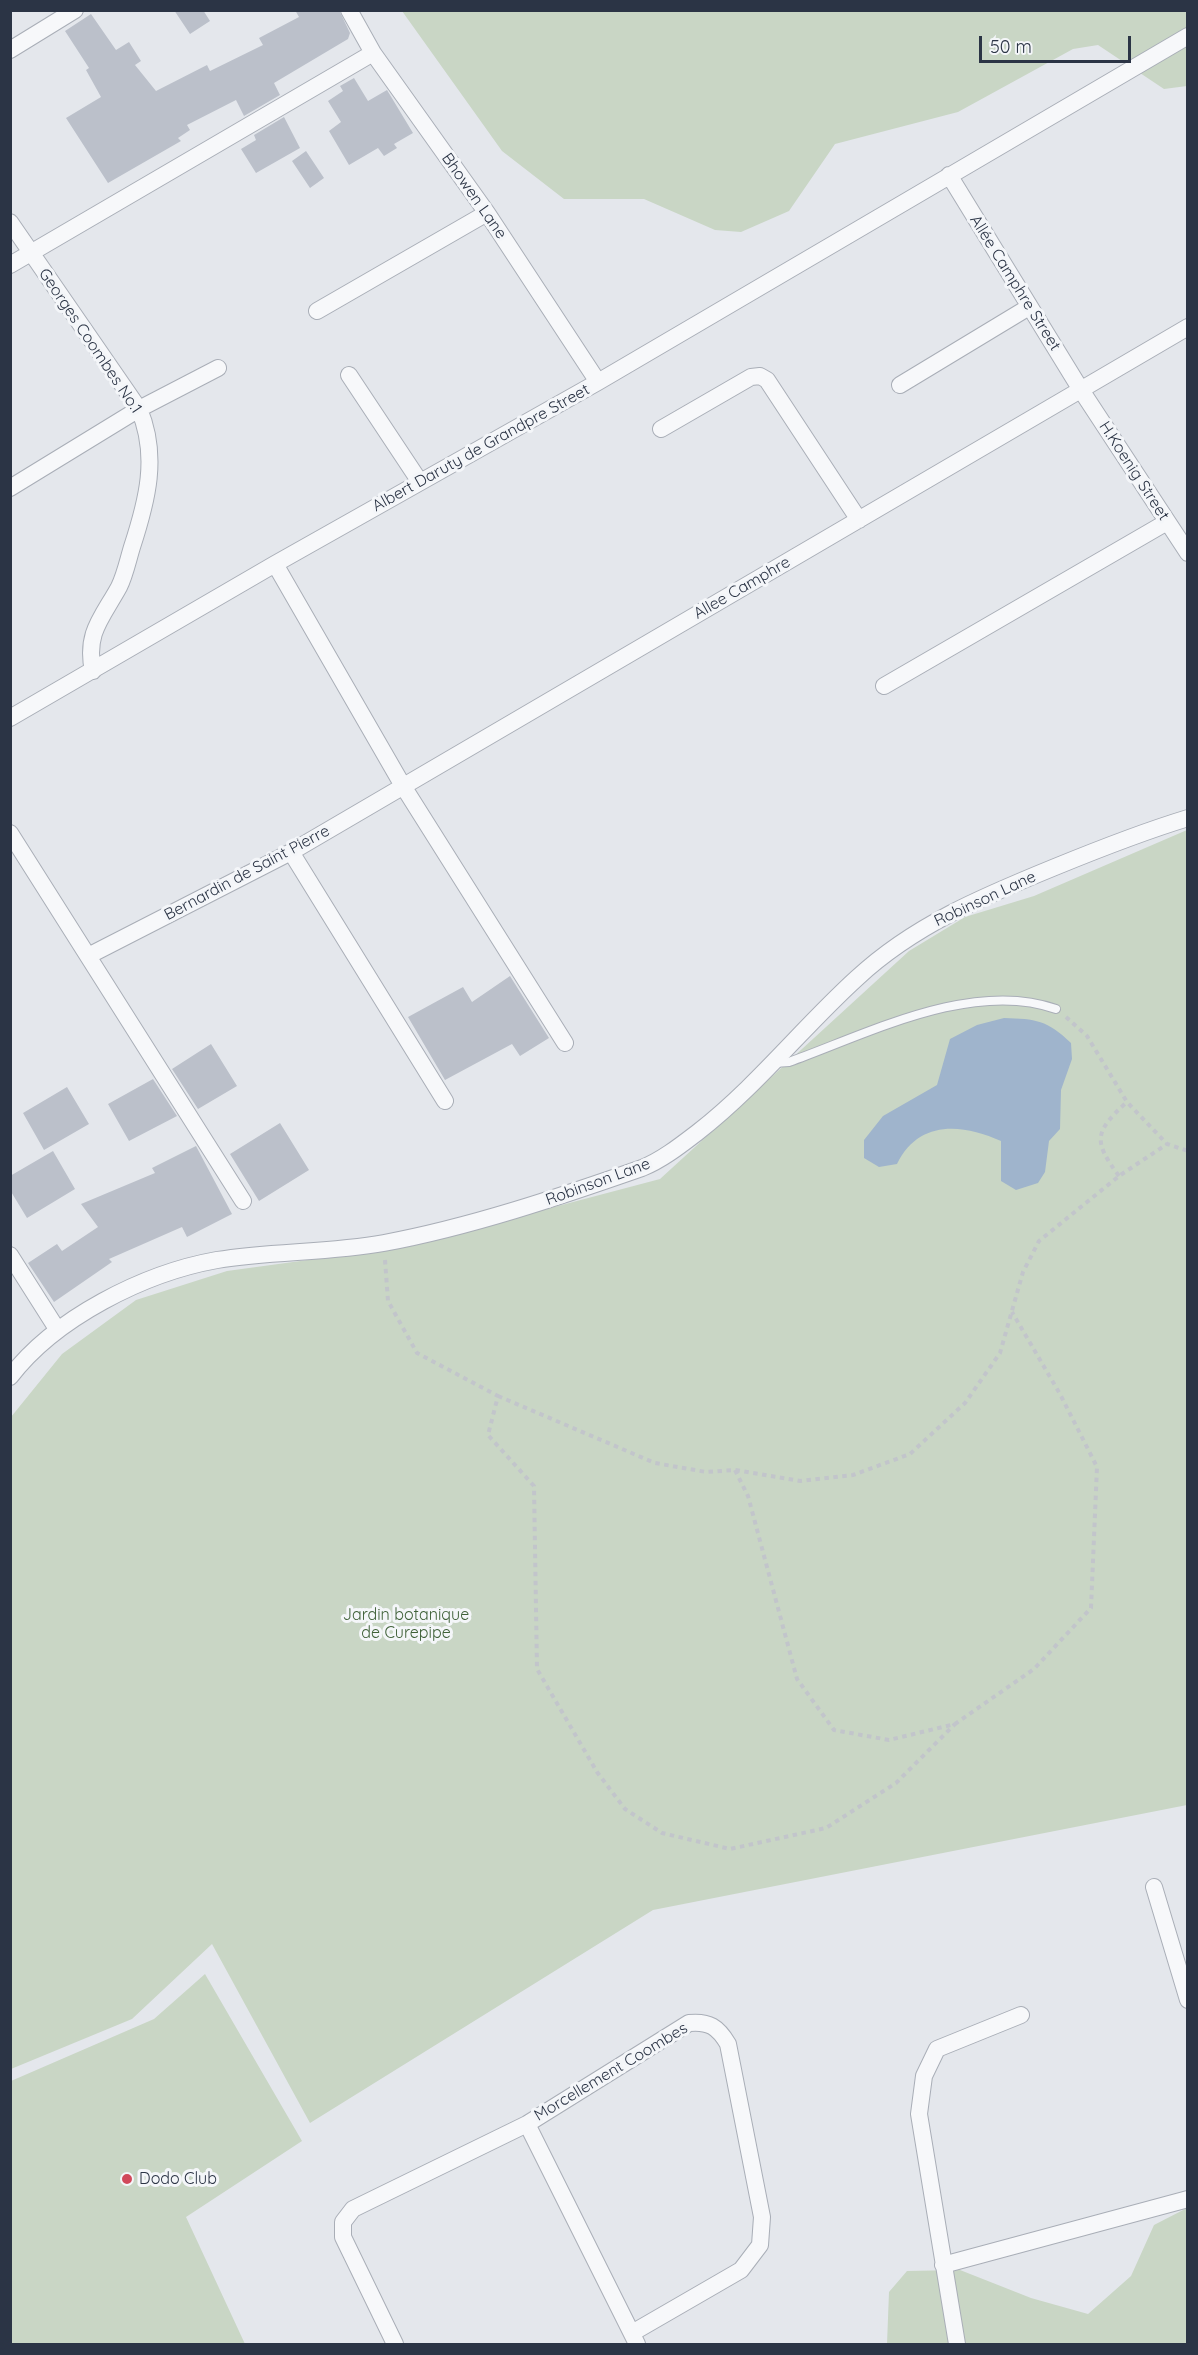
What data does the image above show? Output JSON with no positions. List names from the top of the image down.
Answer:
{
  "streets": {
    "street": [
      "Bhowen Lane",
      "Allée Camphre Street",
      "Georges Coombes No.1",
      "Albert Daruty de Grandpre Street",
      "H.Koenig Street",
      "Allee Camphre",
      "Bernardin de Saint Pierre",
      "Robinson Lane",
      "Morcellement Coombes"
    ]
  },
  "crossings": [
    ["Bhowen Lane", "Albert Daruty de Grandpre Street"],
    ["Allée Camphre Street", "Albert Daruty de Grandpre Street"],
    ["Allée Camphre Street", "H.Koenig Street"],
    ["Allée Camphre Street", "Allee Camphre"],
    ["Georges Coombes No.1", "Albert Daruty de Grandpre Street"],
    ["H.Koenig Street", "Allee Camphre"],
    ["Allee Camphre", "Bernardin de Saint Pierre"]
  ],
  "parks": ["Jardin botanique de Curepipe"],
  "places": ["Dodo Club"],
  "scale_bar": "50 m"
}
